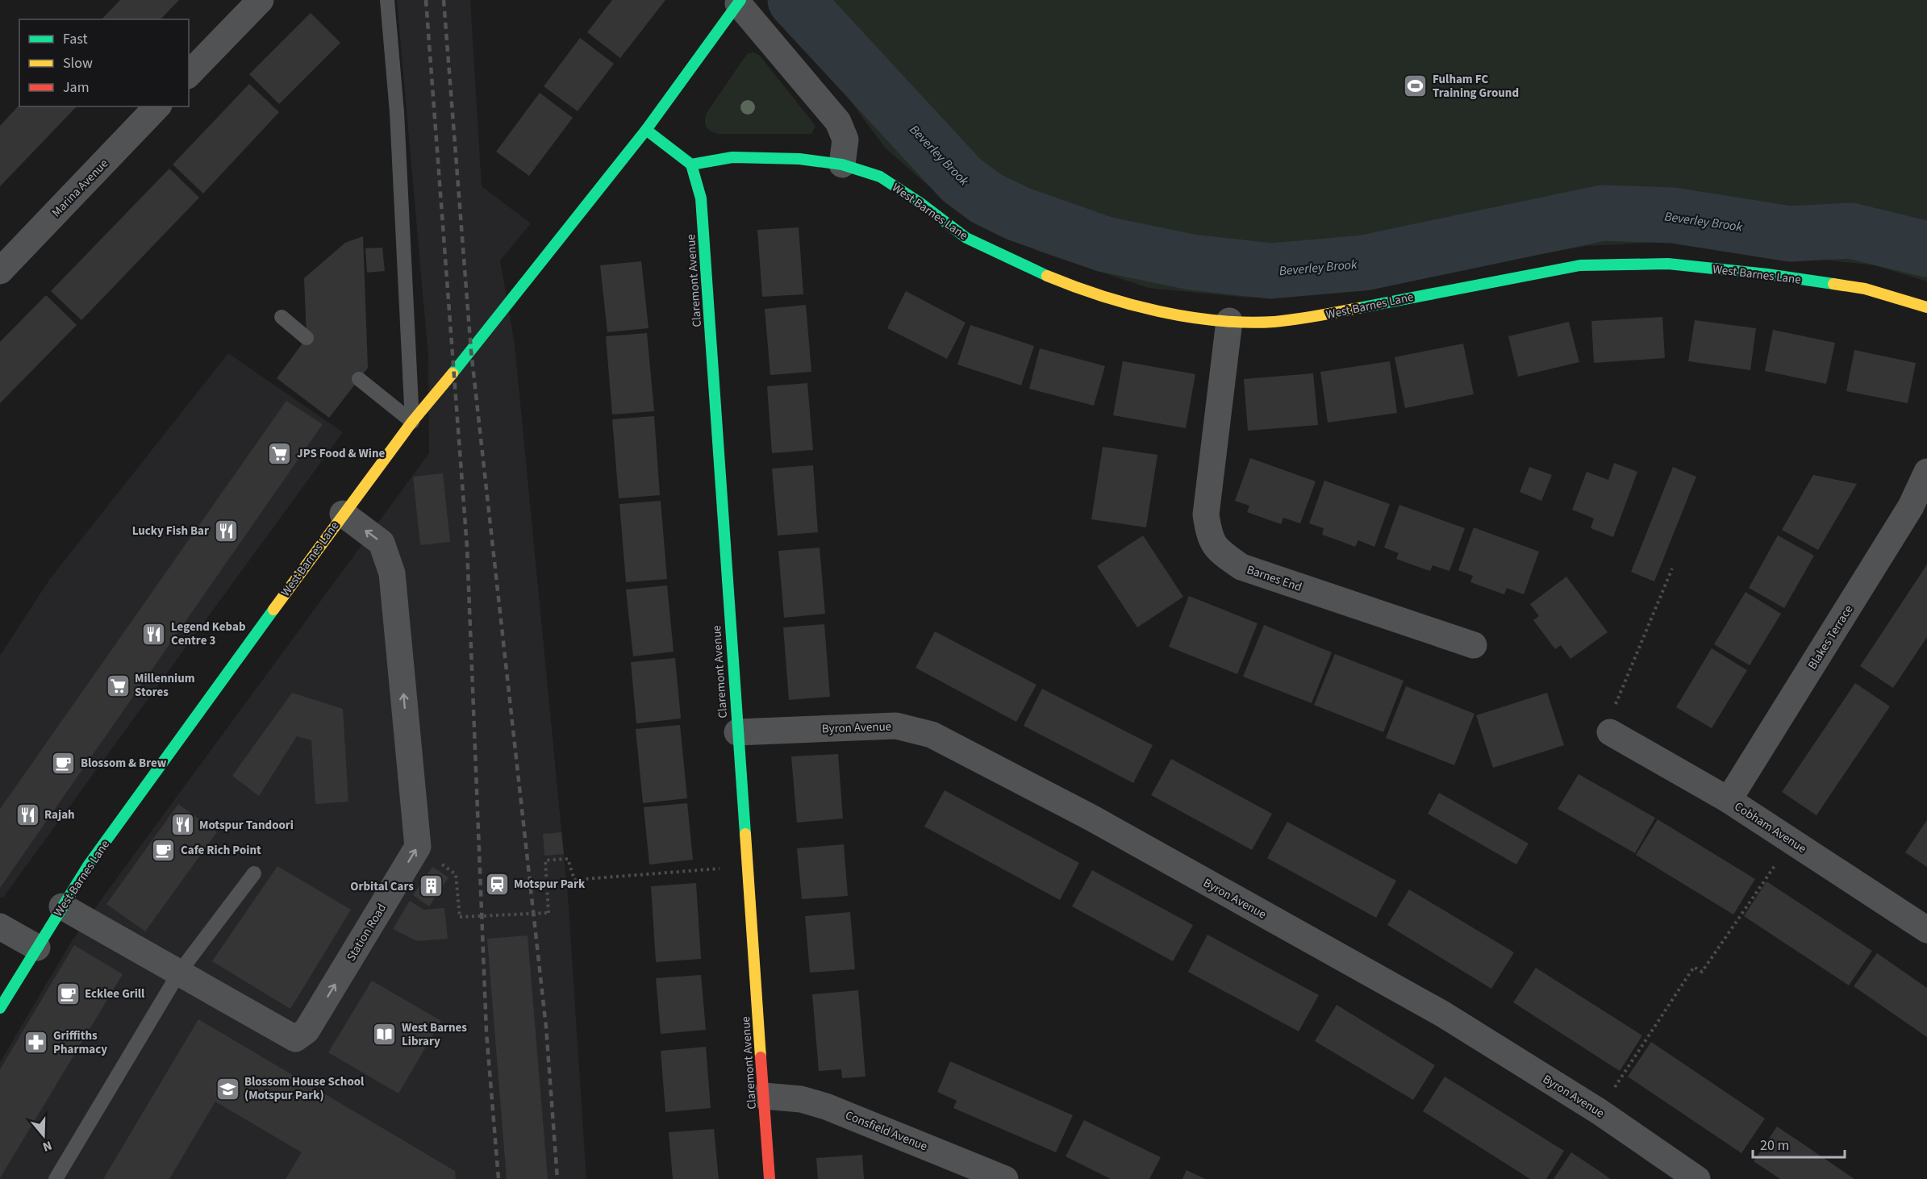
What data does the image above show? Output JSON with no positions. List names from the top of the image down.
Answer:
{
  "streets": {
    "street": [
      "Marina Avenue",
      "West Barnes Lane",
      "Claremont Avenue",
      "Barnes End",
      "Blakes Terrace",
      "Byron Avenue",
      "Cobham Avenue",
      "Station Road",
      "Consfield Avenue"
    ]
  },
  "crossings": [
    ["West Barnes Lane", "Claremont Avenue"],
    ["West Barnes Lane", "Barnes End"],
    ["West Barnes Lane", "Station Road"],
    ["Claremont Avenue", "Byron Avenue"],
    ["Claremont Avenue", "Consfield Avenue"],
    ["Blakes Terrace", "Cobham Avenue"]
  ],
  "water": ["Beverley Brook"],
  "places": {
    "sports": ["Fulham FC Training Ground"],
    "supermarket": ["JPS Food & Wine", "Millennium Stores"],
    "restaurant": [
      "Lucky Fish Bar",
      "Legend Kebab Centre 3",
      "Rajah",
      "Motspur Tandoori"
    ],
    "cafe": ["Blossom & Brew", "Cafe Rich Point", "Ecklee Grill"],
    "station": ["Motspur Park"],
    "building": ["Orbital Cars"],
    "library": ["West Barnes Library"],
    "pharmacy": ["Griffiths Pharmacy"],
    "school or university": ["Blossom House School (Motspur Park)"]
  },
  "legend": ["Fast", "Slow", "Jam"],
  "scale_bar": "20 m",
  "north": "bottom"
}
